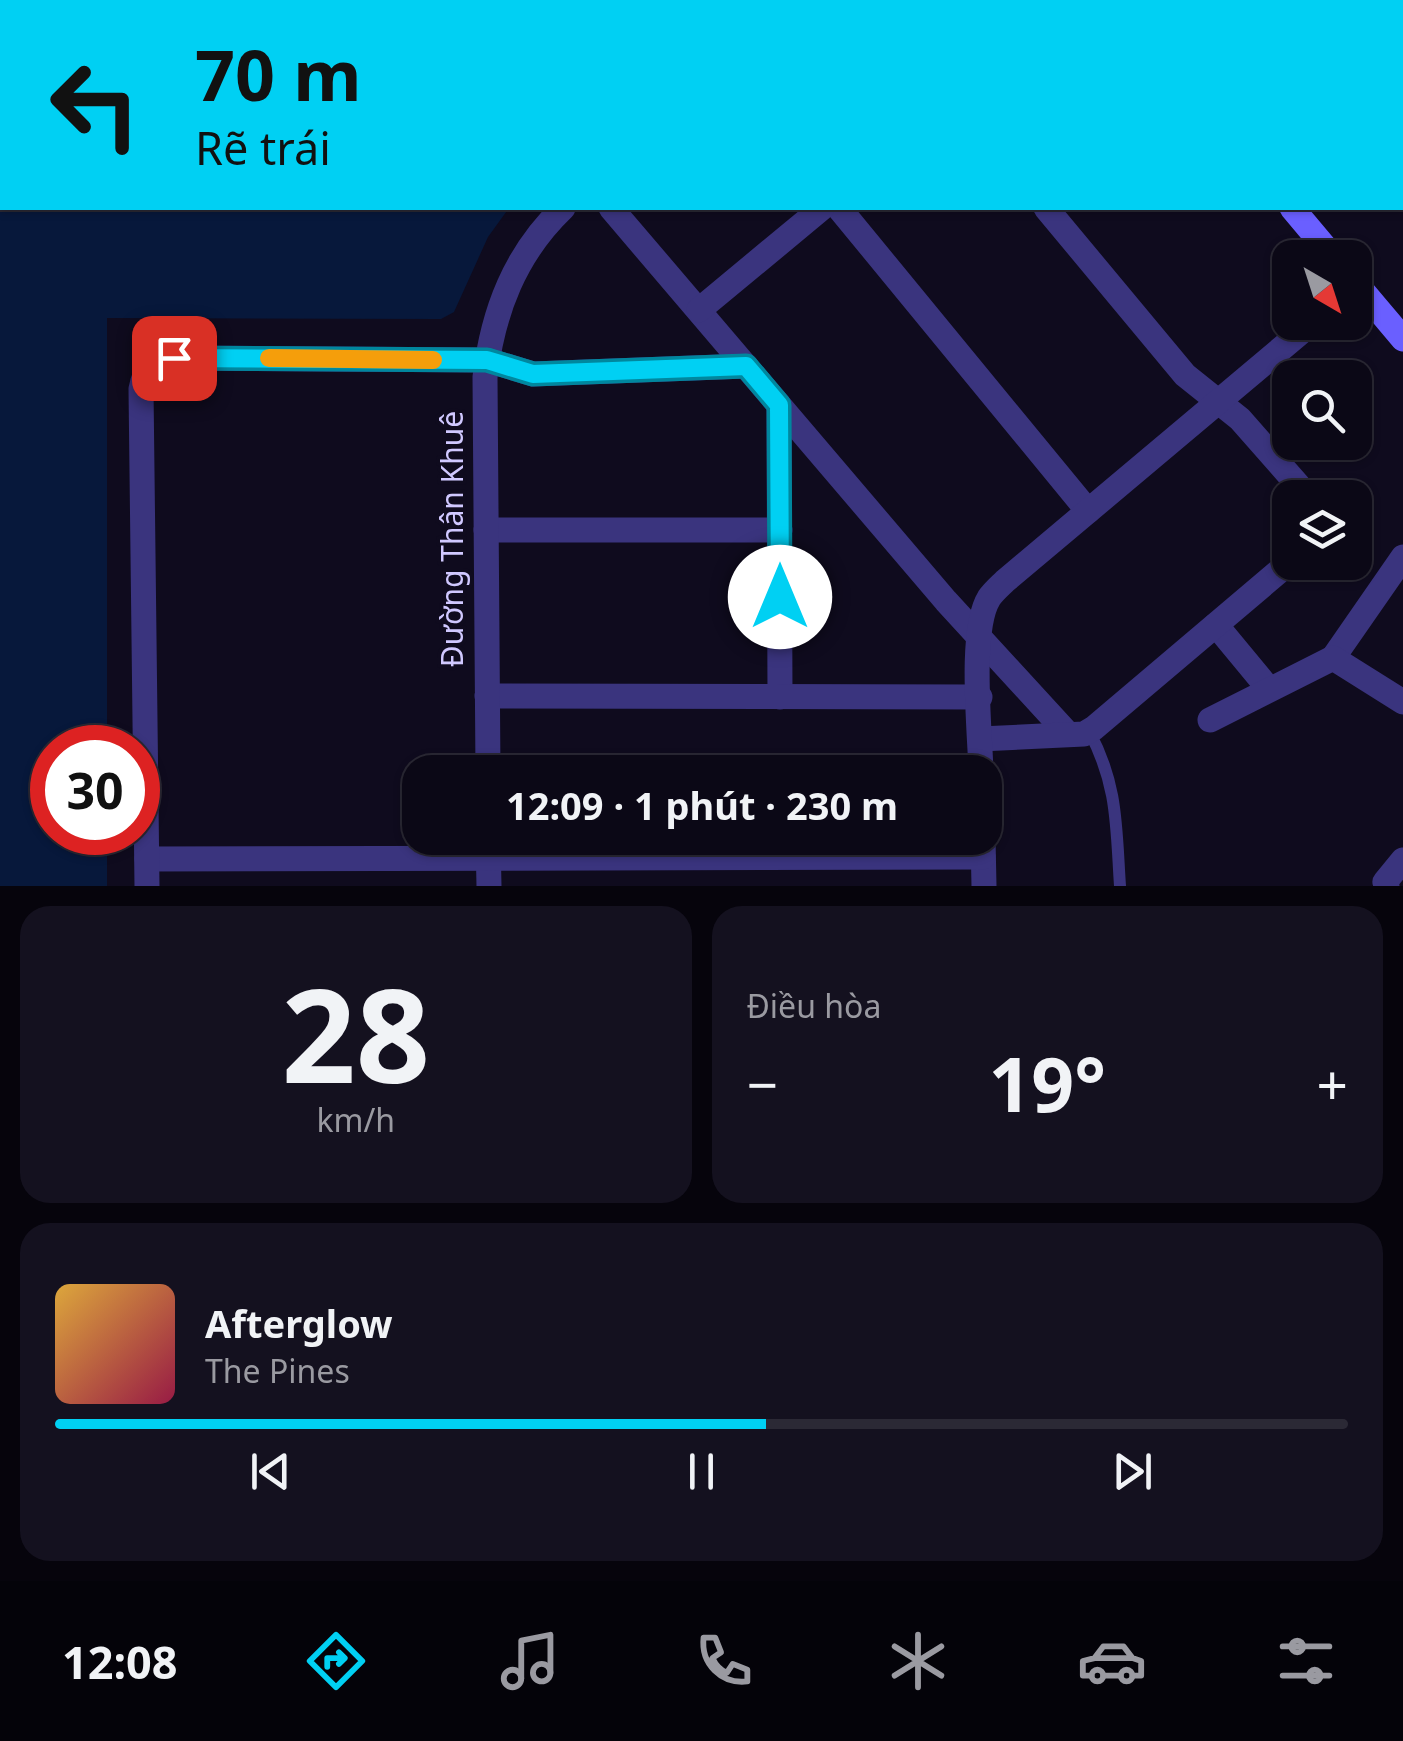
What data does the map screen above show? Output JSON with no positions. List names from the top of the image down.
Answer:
{
  "streets": {
    "street": ["Đường Thân Khuê"]
  },
  "north": "bottom right",
  "page": {
    "turn": ["70 m", "Rẽ trái"],
    "limit": "30",
    "trip": "12:09 · 1 phút · 230 m",
    "tile": [
      ["28", "km/h"],
      "Điều hòa"
    ],
    "heat": ["−", "19°", "+"],
    "song": ["Afterglow", "The Pines"],
    "tabs": "12:08"
  }
}
